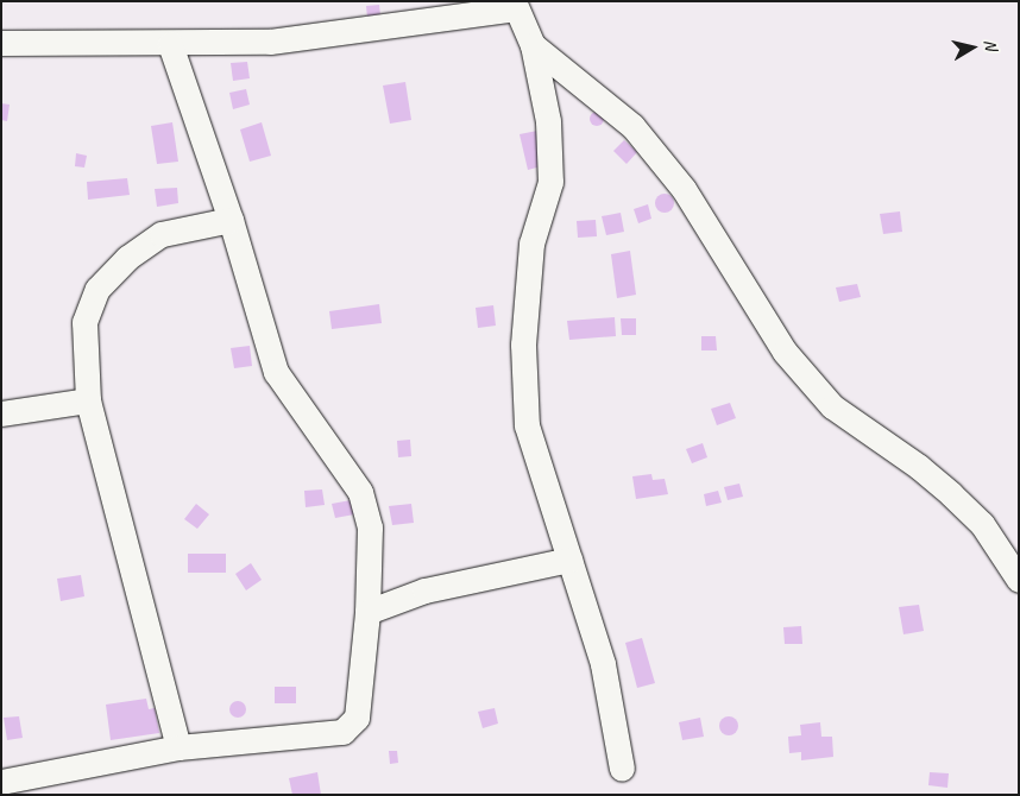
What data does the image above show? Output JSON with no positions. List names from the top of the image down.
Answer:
{
  "north": "right"
}
